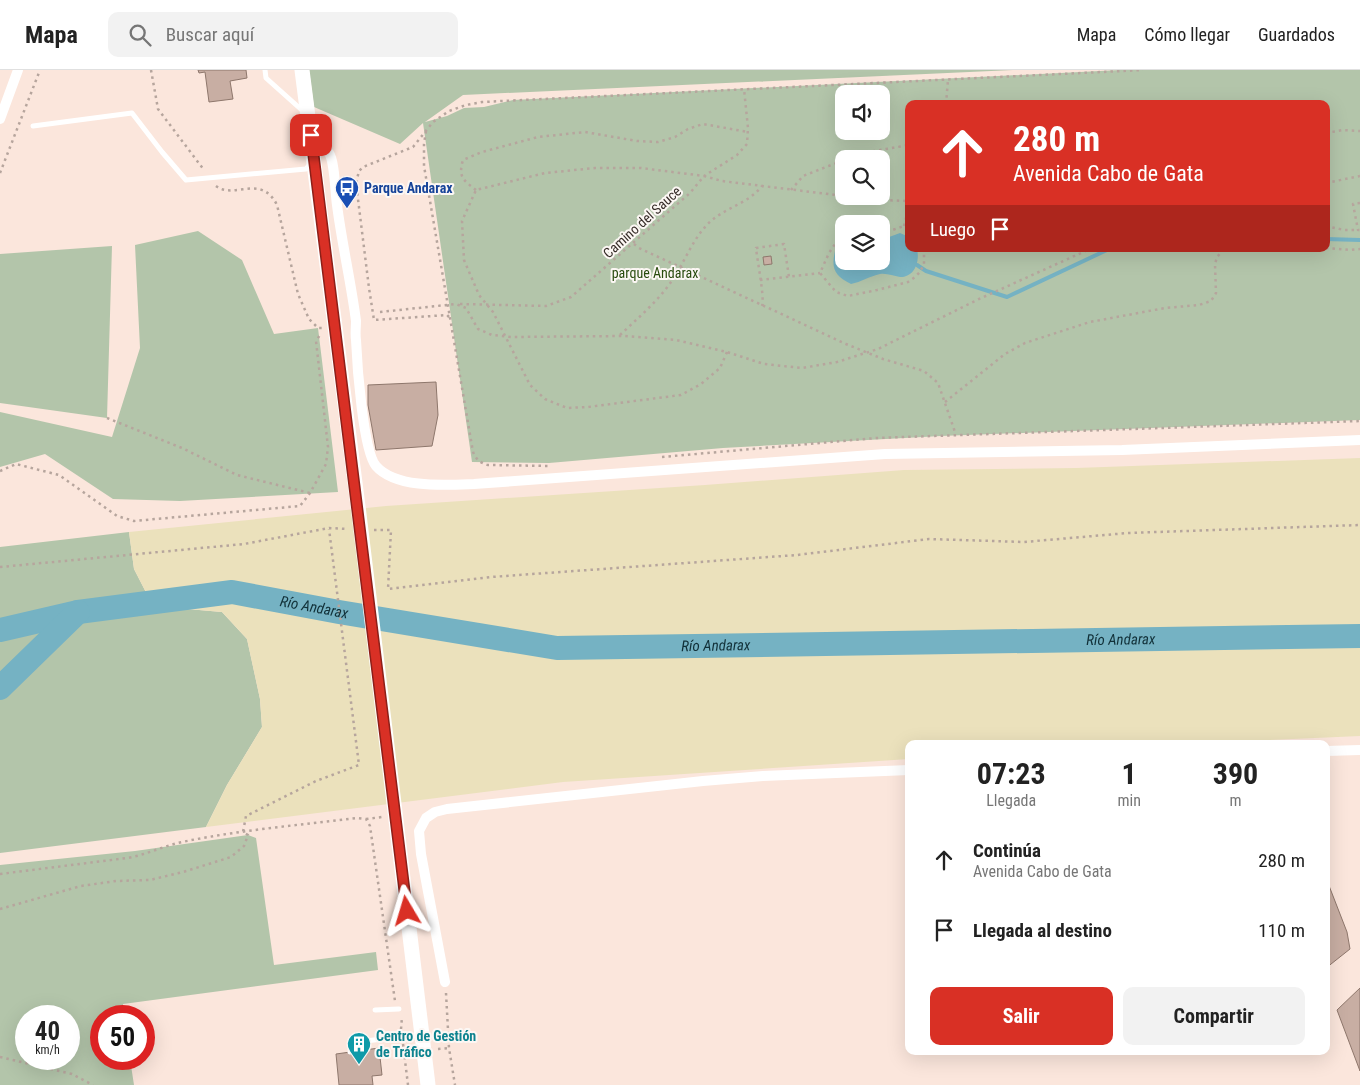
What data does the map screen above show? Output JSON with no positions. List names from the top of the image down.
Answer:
{
  "streets": {
    "path": ["Camino del Sauce"]
  },
  "water": ["Río Andarax"],
  "parks": ["parque Andarax"],
  "places": {
    "bus stop": ["Parque Andarax"],
    "building": ["Centro de Gestión de Tráfico"]
  },
  "page": {
    "header": "Mapa",
    "search": "Buscar aquí",
    "nav": ["Mapa", "Cómo llegar", "Guardados"],
    "turn": ["280 m", "Avenida Cabo de Gata"],
    "then": "Luego",
    "eta": [
      "07:23",
      "Llegada",
      "1",
      "min",
      "390",
      "m"
    ],
    "list": [
      {
        "name": "Continúa",
        "note": "Avenida Cabo de Gata",
        "value": "280 m"
      },
      {
        "name": "Llegada al destino",
        "value": "110 m"
      }
    ],
    "buttons": ["Salir", "Compartir"],
    "speed": "40 km/h",
    "limit": "50"
  }
}
